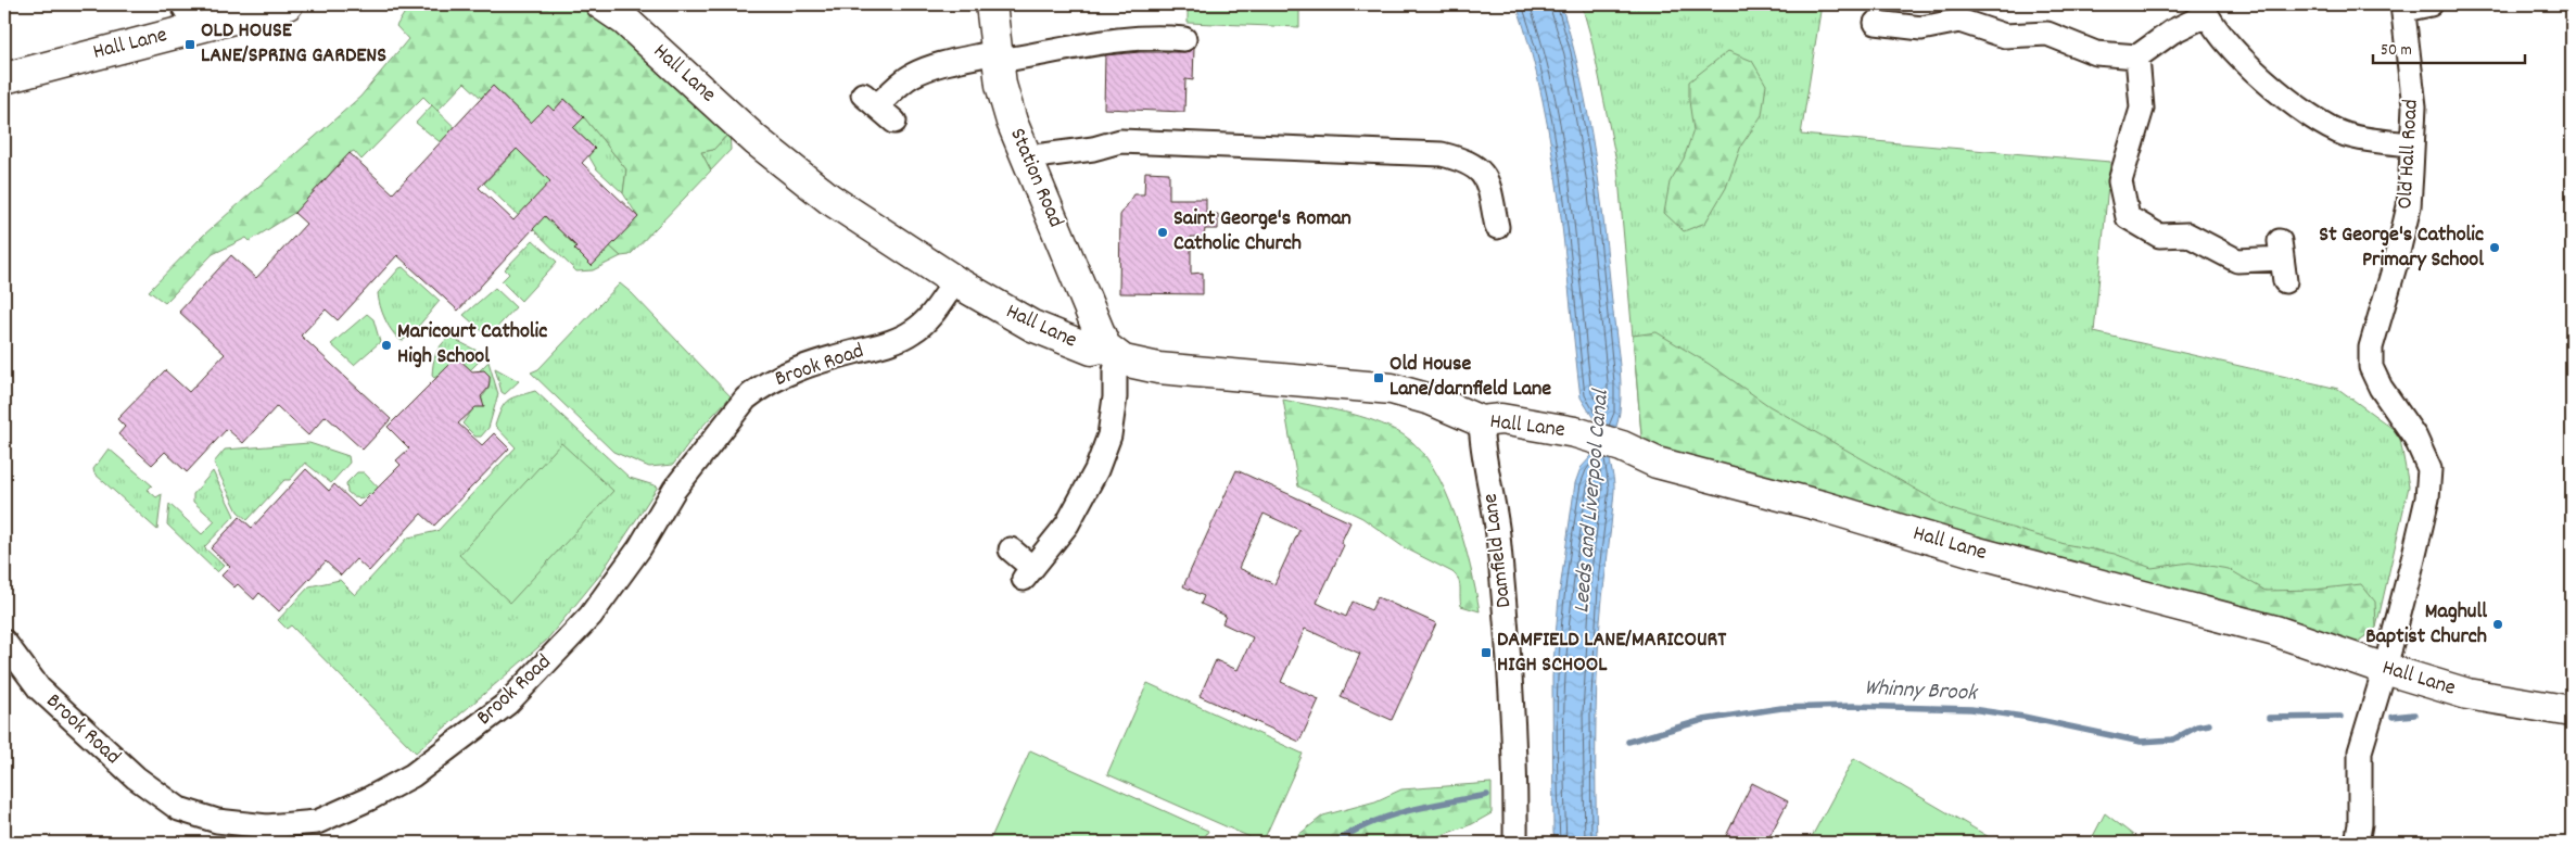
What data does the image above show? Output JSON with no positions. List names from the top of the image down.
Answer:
{
  "streets": {
    "street": [
      "Hall Lane",
      "Old Hall Road",
      "Station Road",
      "Brook Road",
      "Damfield Lane"
    ]
  },
  "crossings": [
    ["Hall Lane", "Old Hall Road"],
    ["Hall Lane", "Station Road"],
    ["Hall Lane", "Brook Road"],
    ["Hall Lane", "Damfield Lane"]
  ],
  "water": ["Leeds and Liverpool Canal", "Whinny Brook"],
  "places": {
    "transit": ["OLD HOUSE LANE/SPRING GARDENS", "Old House Lane/darnfield Lane", "DAMFIELD LANE/MARICOURT HIGH SCHOOL"],
    "other": [
      "Saint George's Roman Catholic Church",
      "St George's Catholic Primary School",
      "Maricourt Catholic High School",
      "Maghull Baptist Church"
    ]
  },
  "scale_bar": "50 m"
}
